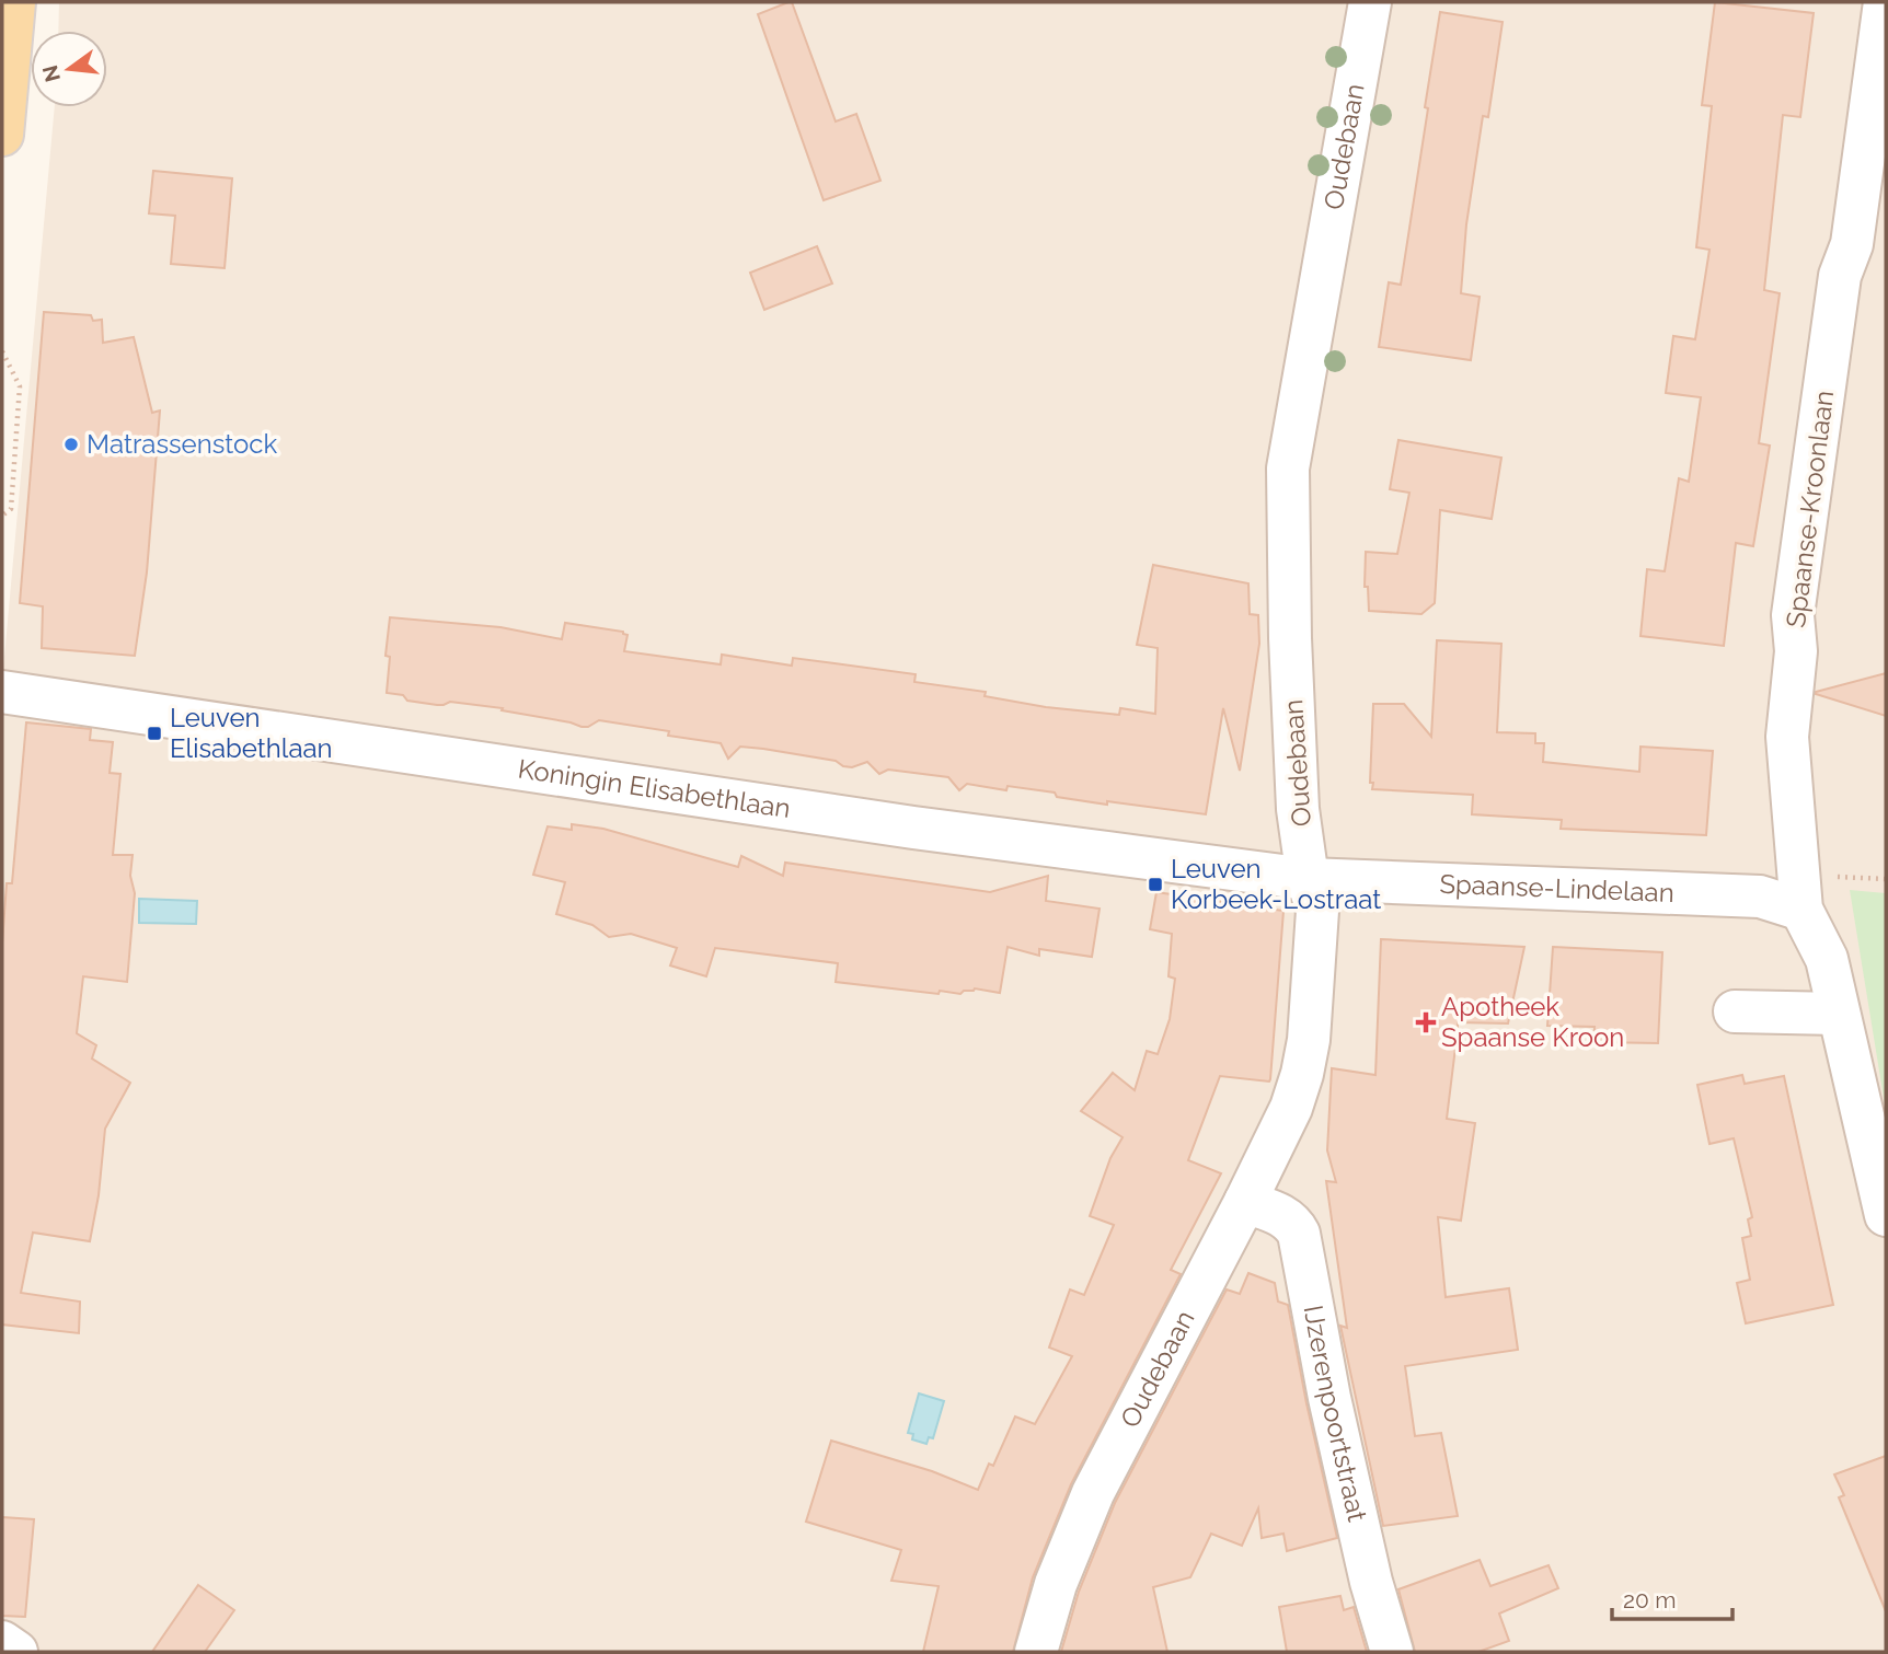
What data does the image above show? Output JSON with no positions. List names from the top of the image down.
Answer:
{
  "streets": {
    "street": [
      "Oudebaan",
      "Spaanse-Kroonlaan",
      "Koningin Elisabethlaan",
      "Spaanse-Lindelaan",
      "IJzerenpoortstraat"
    ]
  },
  "crossings": [
    ["Oudebaan", "Koningin Elisabethlaan"],
    ["Oudebaan", "Spaanse-Lindelaan"],
    ["Oudebaan", "IJzerenpoortstraat"],
    ["Spaanse-Kroonlaan", "Spaanse-Lindelaan"],
    ["Koningin Elisabethlaan", "Spaanse-Lindelaan"]
  ],
  "places": {
    "other": ["Matrassenstock"],
    "transit": ["Leuven Elisabethlaan", "Leuven Korbeek-Lostraat"],
    "health": ["Apotheek Spaanse Kroon"]
  },
  "scale_bar": "20 m",
  "north": "left"
}
